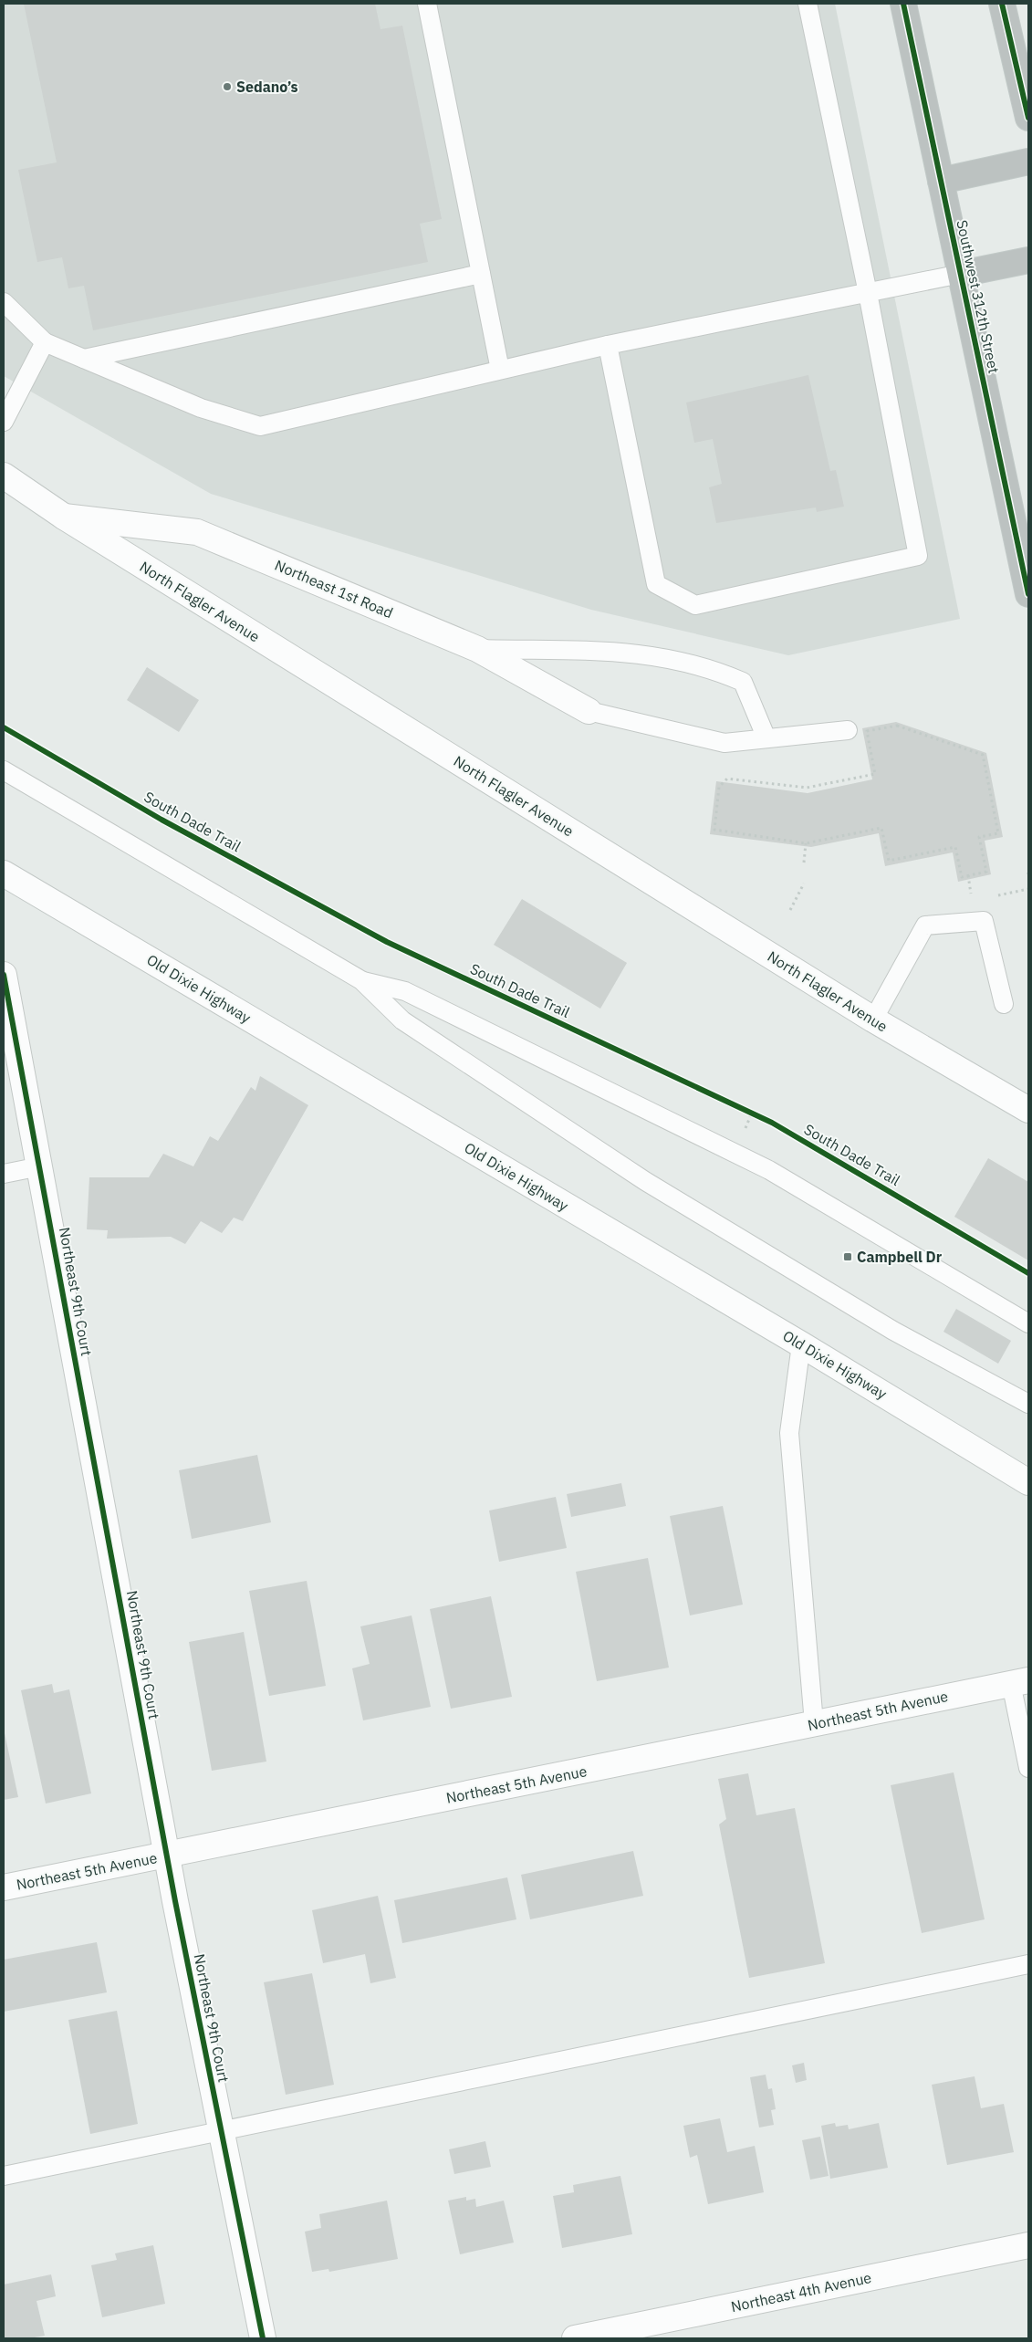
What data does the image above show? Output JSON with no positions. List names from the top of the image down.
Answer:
{
  "streets": {
    "highway": ["Southwest 312th Street"],
    "street": [
      "Northeast 1st Road",
      "North Flagler Avenue",
      "Old Dixie Highway",
      "Northeast 9th Court",
      "Northeast 5th Avenue",
      "Northeast 4th Avenue"
    ],
    "cycle path": ["South Dade Trail"]
  },
  "crossings": [
    ["Northeast 1st Road", "North Flagler Avenue"],
    ["Northeast 9th Court", "Northeast 5th Avenue"]
  ],
  "places": {
    "other": ["Sedano’s"],
    "transit": ["Campbell Dr"]
  }
}
